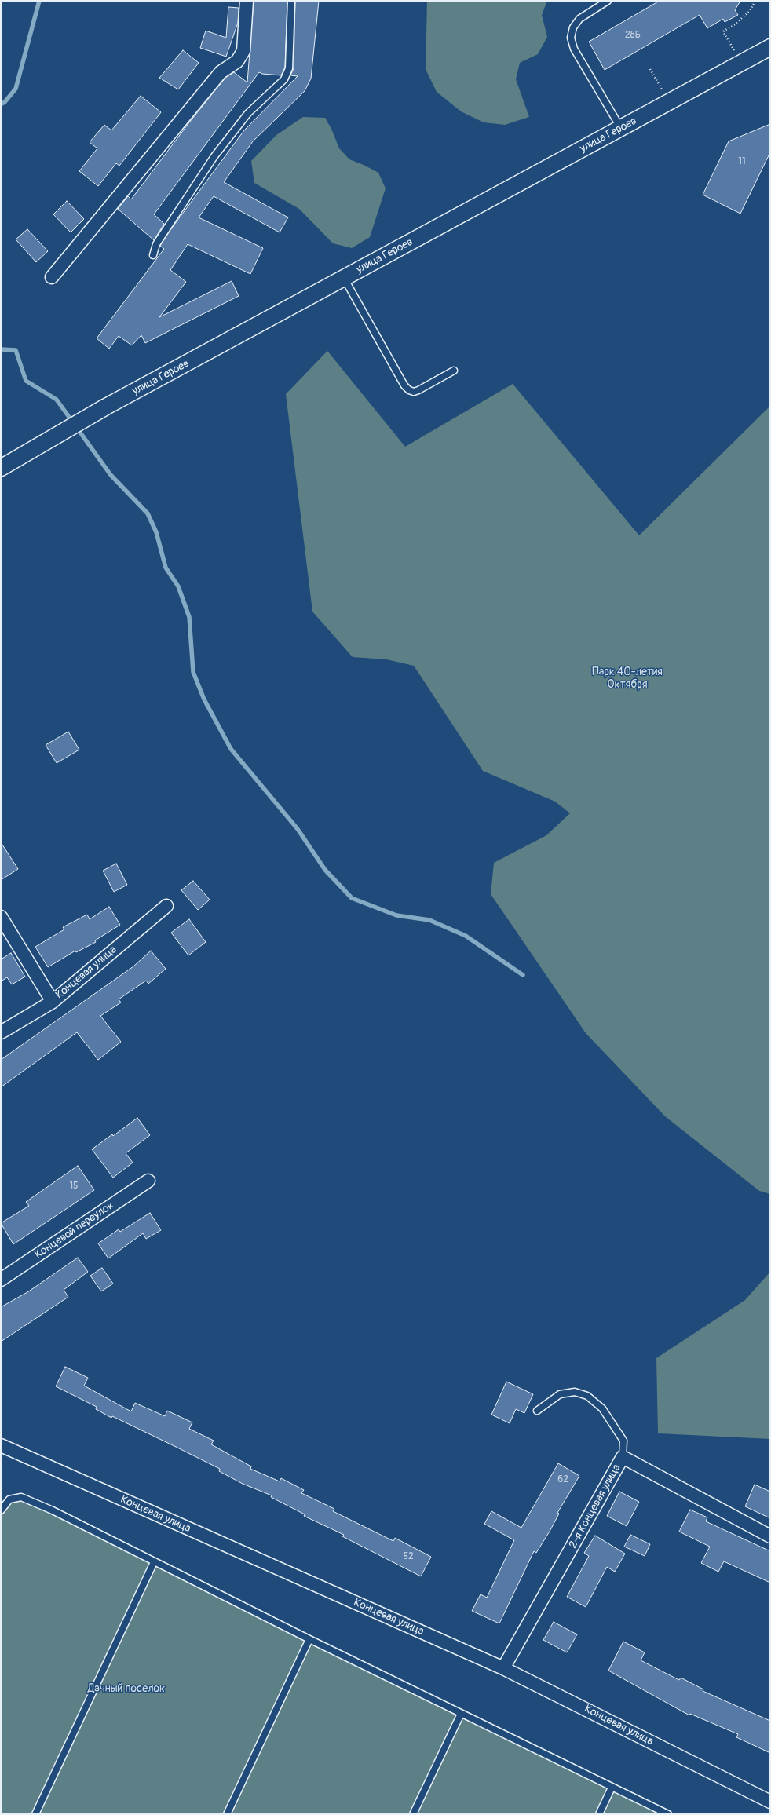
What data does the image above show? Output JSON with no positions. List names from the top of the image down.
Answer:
{
  "streets": {
    "street": [
      "улица Героев",
      "Концевая улица",
      "Концевой переулок",
      "2-я Концевая улица"
    ]
  },
  "crossings": [
    ["Концевая улица", "2-я Концевая улица"]
  ],
  "parks": ["Парк 40-летия Октября", "Дачный поселок"],
  "house_numbers": [
    "28Б",
    "11",
    "15",
    "62",
    "52"
  ]
}
